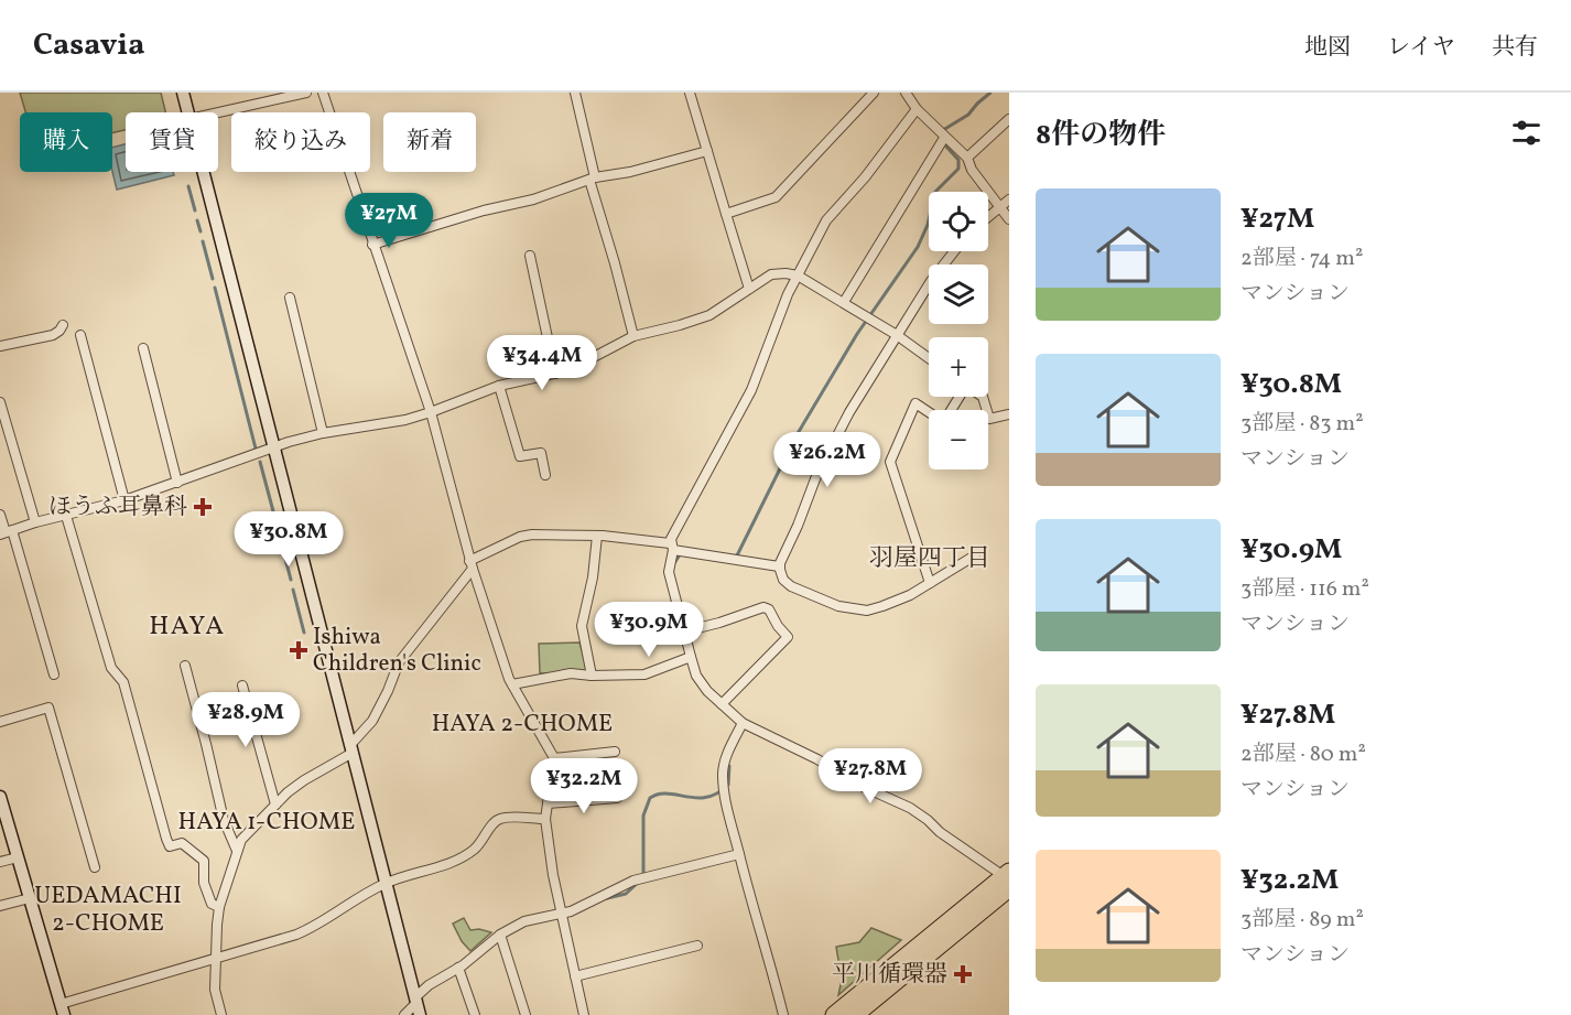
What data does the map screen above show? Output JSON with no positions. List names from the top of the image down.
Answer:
{
  "districts": [
    "羽屋四丁目",
    "HAYA",
    "HAYA 2-CHOME",
    "HAYA 1-CHOME",
    "UEDAMACHI 2-CHOME"
  ],
  "places": {
    "health": ["ほうふ耳鼻科", "Ishiwa Children's Clinic", "平川循環器"]
  },
  "page": {
    "header": "Casavia",
    "nav": ["地図", "レイヤ", "共有"],
    "heading": "8件の物件",
    "chip": [
      "購入",
      "賃貸",
      "絞り込み",
      "新着"
    ],
    "list": [
      {
        "name": "¥27M",
        "note": "2部屋 · 74 m² · マンション"
      },
      {
        "name": "¥30.8M",
        "note": "3部屋 · 83 m² · マンション"
      },
      {
        "name": "¥30.9M",
        "note": "3部屋 · 116 m² · マンション"
      },
      {
        "name": "¥27.8M",
        "note": "2部屋 · 80 m² · マンション"
      },
      {
        "name": "¥32.2M",
        "note": "3部屋 · 89 m² · マンション"
      }
    ],
    "map_buttons": ["+", "−"],
    "price": [
      "¥27M",
      "¥34.4M",
      "¥26.2M",
      "¥30.8M",
      "¥30.9M",
      "¥28.9M",
      "¥27.8M",
      "¥32.2M"
    ]
  }
}
